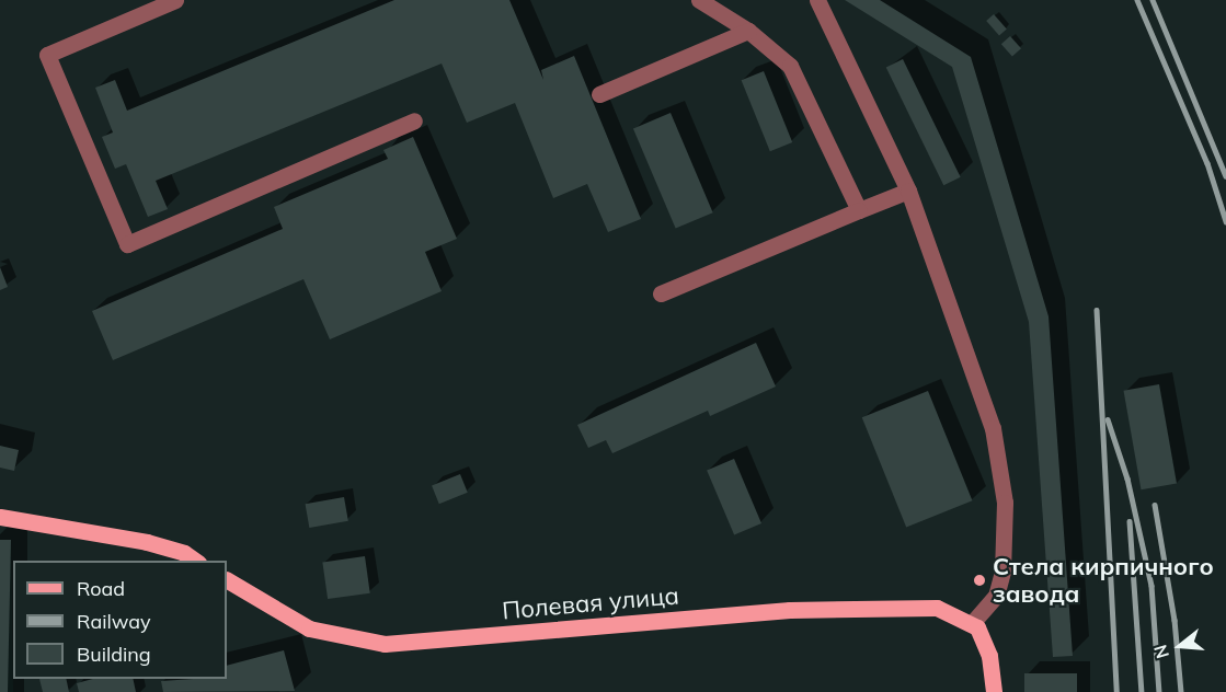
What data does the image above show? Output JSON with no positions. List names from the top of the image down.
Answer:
{
  "streets": {
    "main road": ["Полевая улица"]
  },
  "places": ["Стела кирпичного завода"],
  "legend": ["Road", "Railway", "Building"],
  "north": "left"
}
